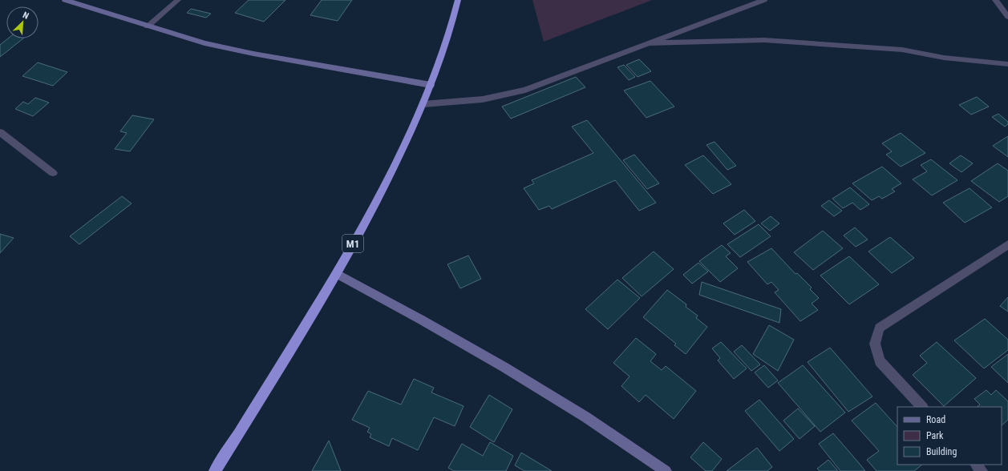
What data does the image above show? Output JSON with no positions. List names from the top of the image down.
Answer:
{
  "streets": {
    "highway": ["M1"]
  },
  "legend": ["Road", "Park", "Building"],
  "north": "top right"
}
